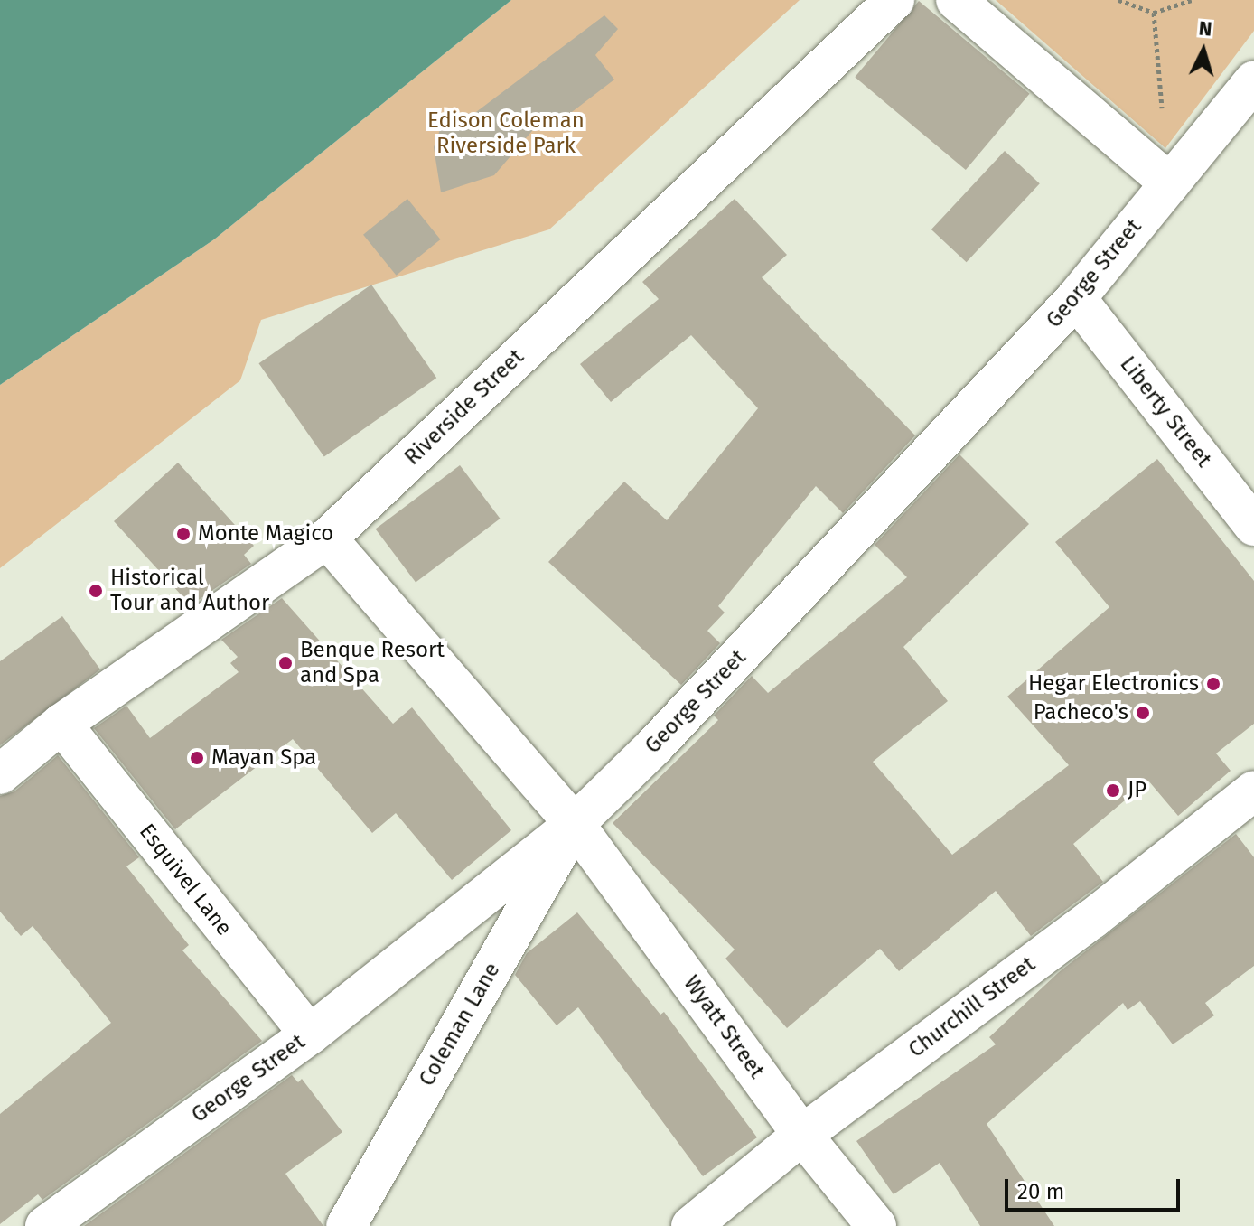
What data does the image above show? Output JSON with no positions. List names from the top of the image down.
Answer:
{
  "streets": {
    "street": [
      "George Street",
      "Riverside Street",
      "Liberty Street",
      "Esquivel Lane",
      "Churchill Street",
      "Coleman Lane",
      "Wyatt Street"
    ]
  },
  "crossings": [
    ["George Street", "Liberty Street"],
    ["George Street", "Esquivel Lane"],
    ["George Street", "Coleman Lane"],
    ["George Street", "Wyatt Street"],
    ["Riverside Street", "Esquivel Lane"],
    ["Riverside Street", "Wyatt Street"],
    ["Churchill Street", "Wyatt Street"],
    ["Coleman Lane", "Wyatt Street"]
  ],
  "parks": ["Edison Coleman Riverside Park"],
  "places": [
    "Monte Magico",
    "Historical Tour and Author",
    "Benque Resort and Spa",
    "Hegar Electronics",
    "Pacheco's",
    "Mayan Spa",
    "JP"
  ],
  "scale_bar": "20 m",
  "north": "top"
}
